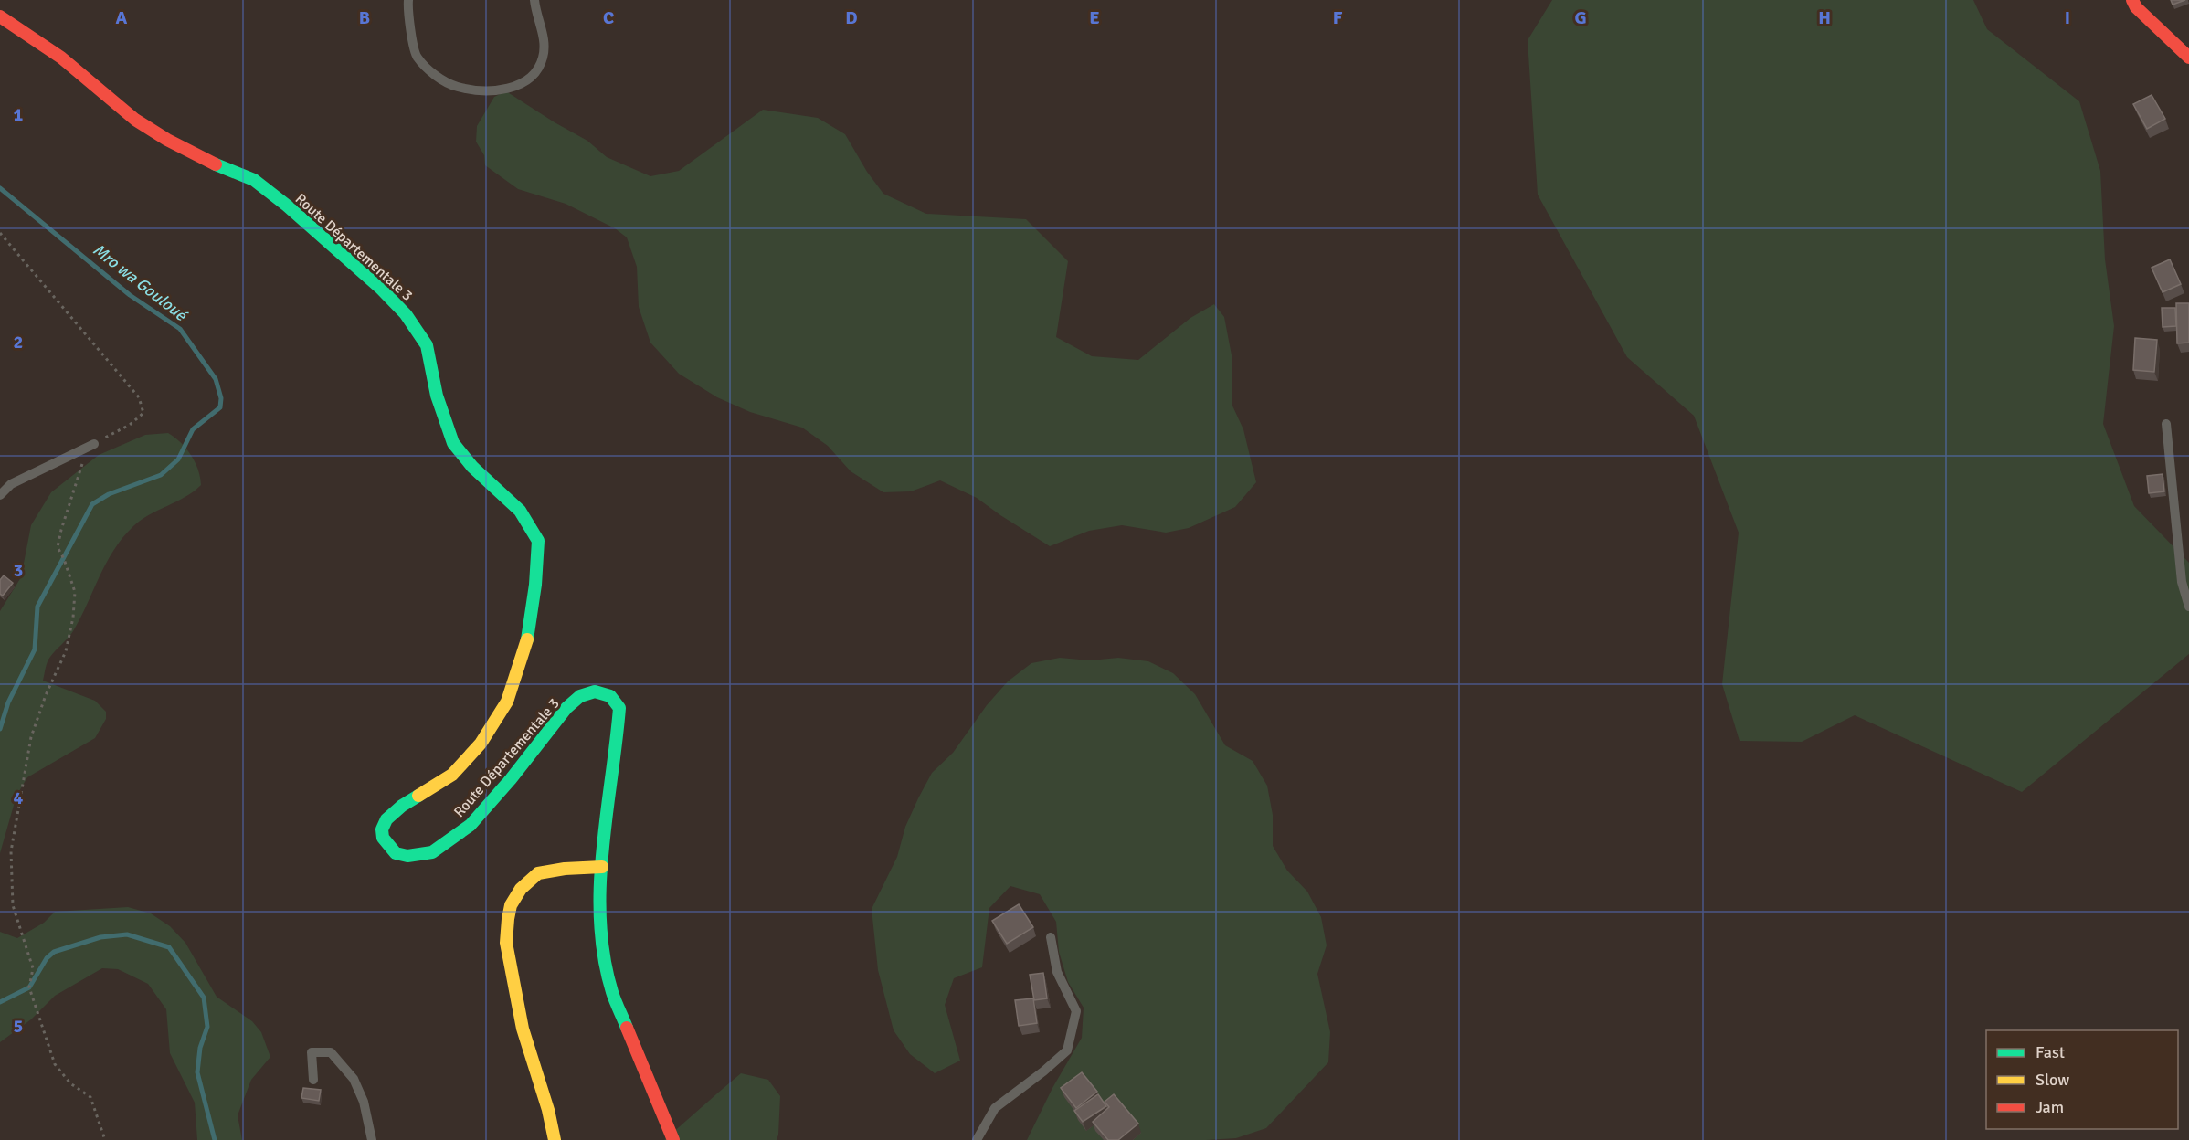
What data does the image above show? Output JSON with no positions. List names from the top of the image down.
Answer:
{
  "streets": {
    "main road": ["Route Départementale 3"]
  },
  "water": ["Mro wa Gouloué"],
  "legend": ["Fast", "Slow", "Jam"],
  "grid": {
    "columns": [
      "A",
      "B",
      "C",
      "D",
      "E",
      "F",
      "G",
      "H",
      "I"
    ],
    "rows": [
      "1",
      "2",
      "3",
      "4",
      "5"
    ]
  }
}
